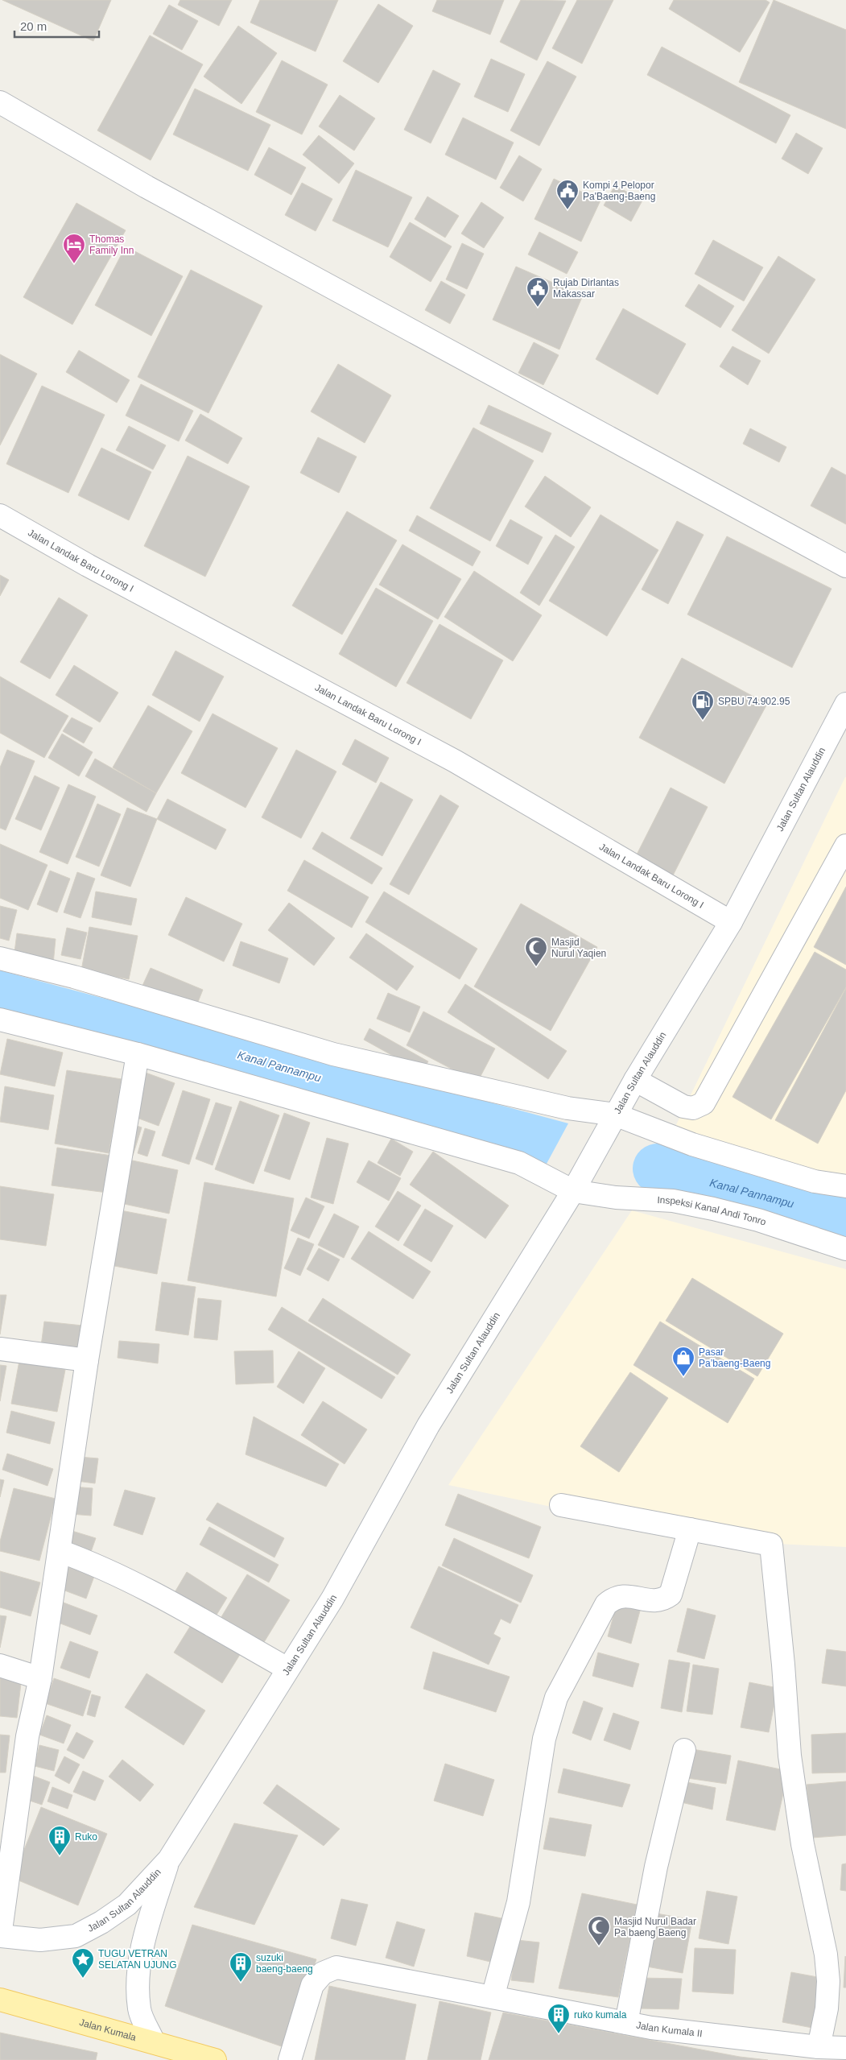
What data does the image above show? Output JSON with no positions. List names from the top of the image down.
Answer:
{
  "streets": {
    "main road": ["Jalan Kumala"],
    "street": [
      "Jalan Landak Baru Lorong I",
      "Jalan Sultan Alauddin",
      "Inspeksi Kanal Andi Tonro",
      "Jalan Kumala II"
    ]
  },
  "crossings": [
    ["Jalan Landak Baru Lorong I", "Jalan Sultan Alauddin"],
    ["Jalan Sultan Alauddin", "Inspeksi Kanal Andi Tonro"]
  ],
  "water": ["Kanal Pannampu"],
  "places": {
    "public building": ["Kompi 4 Pelopor Pa'Baeng-Baeng", "Rujab Dirlantas Makassar"],
    "hotel": ["Thomas Family Inn"],
    "fuel station": ["SPBU 74.902.95"],
    "mosque": ["Masjid Nurul Yaqien", "Masjid Nurul Badar Pa baeng Baeng"],
    "shop": ["Pasar Paʼbaeng-Baeng"],
    "building": ["Ruko", "suzuki baeng-baeng", "ruko kumala"],
    "place": ["TUGU VETRAN SELATAN UJUNG"]
  },
  "scale_bar": "20 m"
}
